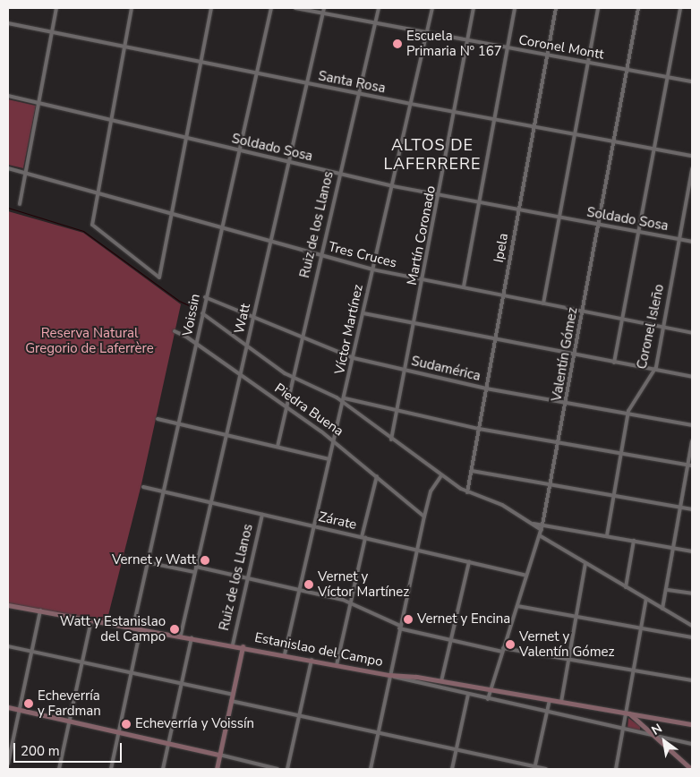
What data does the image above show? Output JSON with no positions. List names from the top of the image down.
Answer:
{
  "streets": {
    "street": [
      "Coronel Montt",
      "Santa Rosa",
      "Soldado Sosa",
      "Ruiz de los Llanos",
      "Martín Coronado",
      "Ipela",
      "Tres Cruces",
      "Voissin",
      "Watt",
      "Coronel Isleño",
      "Víctor Martínez",
      "Valentín Gómez",
      "Sudamérica",
      "Piedra Buena",
      "Zárate",
      "Estanislao del Campo"
    ]
  },
  "crossings": [
    ["Coronel Montt", "Ruiz de los Llanos"],
    ["Coronel Montt", "Martín Coronado"],
    ["Coronel Montt", "Ipela"],
    ["Coronel Montt", "Watt"],
    ["Coronel Montt", "Víctor Martínez"],
    ["Coronel Montt", "Valentín Gómez"],
    ["Santa Rosa", "Ruiz de los Llanos"],
    ["Santa Rosa", "Martín Coronado"],
    ["Santa Rosa", "Ipela"],
    ["Santa Rosa", "Voissin"],
    ["Santa Rosa", "Watt"],
    ["Santa Rosa", "Víctor Martínez"],
    ["Santa Rosa", "Valentín Gómez"],
    ["Soldado Sosa", "Ruiz de los Llanos"],
    ["Soldado Sosa", "Martín Coronado"],
    ["Soldado Sosa", "Ipela"],
    ["Soldado Sosa", "Voissin"],
    ["Soldado Sosa", "Watt"],
    ["Soldado Sosa", "Coronel Isleño"],
    ["Soldado Sosa", "Víctor Martínez"],
    ["Soldado Sosa", "Valentín Gómez"],
    ["Ruiz de los Llanos", "Tres Cruces"],
    ["Ruiz de los Llanos", "Sudamérica"],
    ["Ruiz de los Llanos", "Piedra Buena"],
    ["Ruiz de los Llanos", "Zárate"],
    ["Ruiz de los Llanos", "Estanislao del Campo"],
    ["Martín Coronado", "Tres Cruces"],
    ["Martín Coronado", "Sudamérica"],
    ["Ipela", "Tres Cruces"],
    ["Ipela", "Sudamérica"],
    ["Tres Cruces", "Voissin"],
    ["Tres Cruces", "Watt"],
    ["Tres Cruces", "Coronel Isleño"],
    ["Tres Cruces", "Víctor Martínez"],
    ["Tres Cruces", "Valentín Gómez"],
    ["Voissin", "Sudamérica"],
    ["Voissin", "Piedra Buena"],
    ["Voissin", "Zárate"],
    ["Voissin", "Estanislao del Campo"],
    ["Watt", "Sudamérica"],
    ["Watt", "Piedra Buena"],
    ["Watt", "Zárate"],
    ["Watt", "Estanislao del Campo"],
    ["Coronel Isleño", "Sudamérica"],
    ["Víctor Martínez", "Sudamérica"],
    ["Víctor Martínez", "Piedra Buena"],
    ["Víctor Martínez", "Zárate"],
    ["Víctor Martínez", "Estanislao del Campo"],
    ["Valentín Gómez", "Sudamérica"],
    ["Valentín Gómez", "Zárate"],
    ["Valentín Gómez", "Estanislao del Campo"]
  ],
  "districts": ["ALTOS DE LAFERRERE"],
  "parks": ["Reserva Natural Gregorio de Laferrère"],
  "places": [
    "Escuela Primaria Nº 167",
    "Vernet y Watt",
    "Vernet y Víctor Martínez",
    "Vernet y Encina",
    "Watt y Estanislao del Campo",
    "Vernet y Valentín Gómez",
    "Echeverría y Fardman",
    "Echeverría y Voissín"
  ],
  "scale_bar": "200 m",
  "north": "top left"
}
